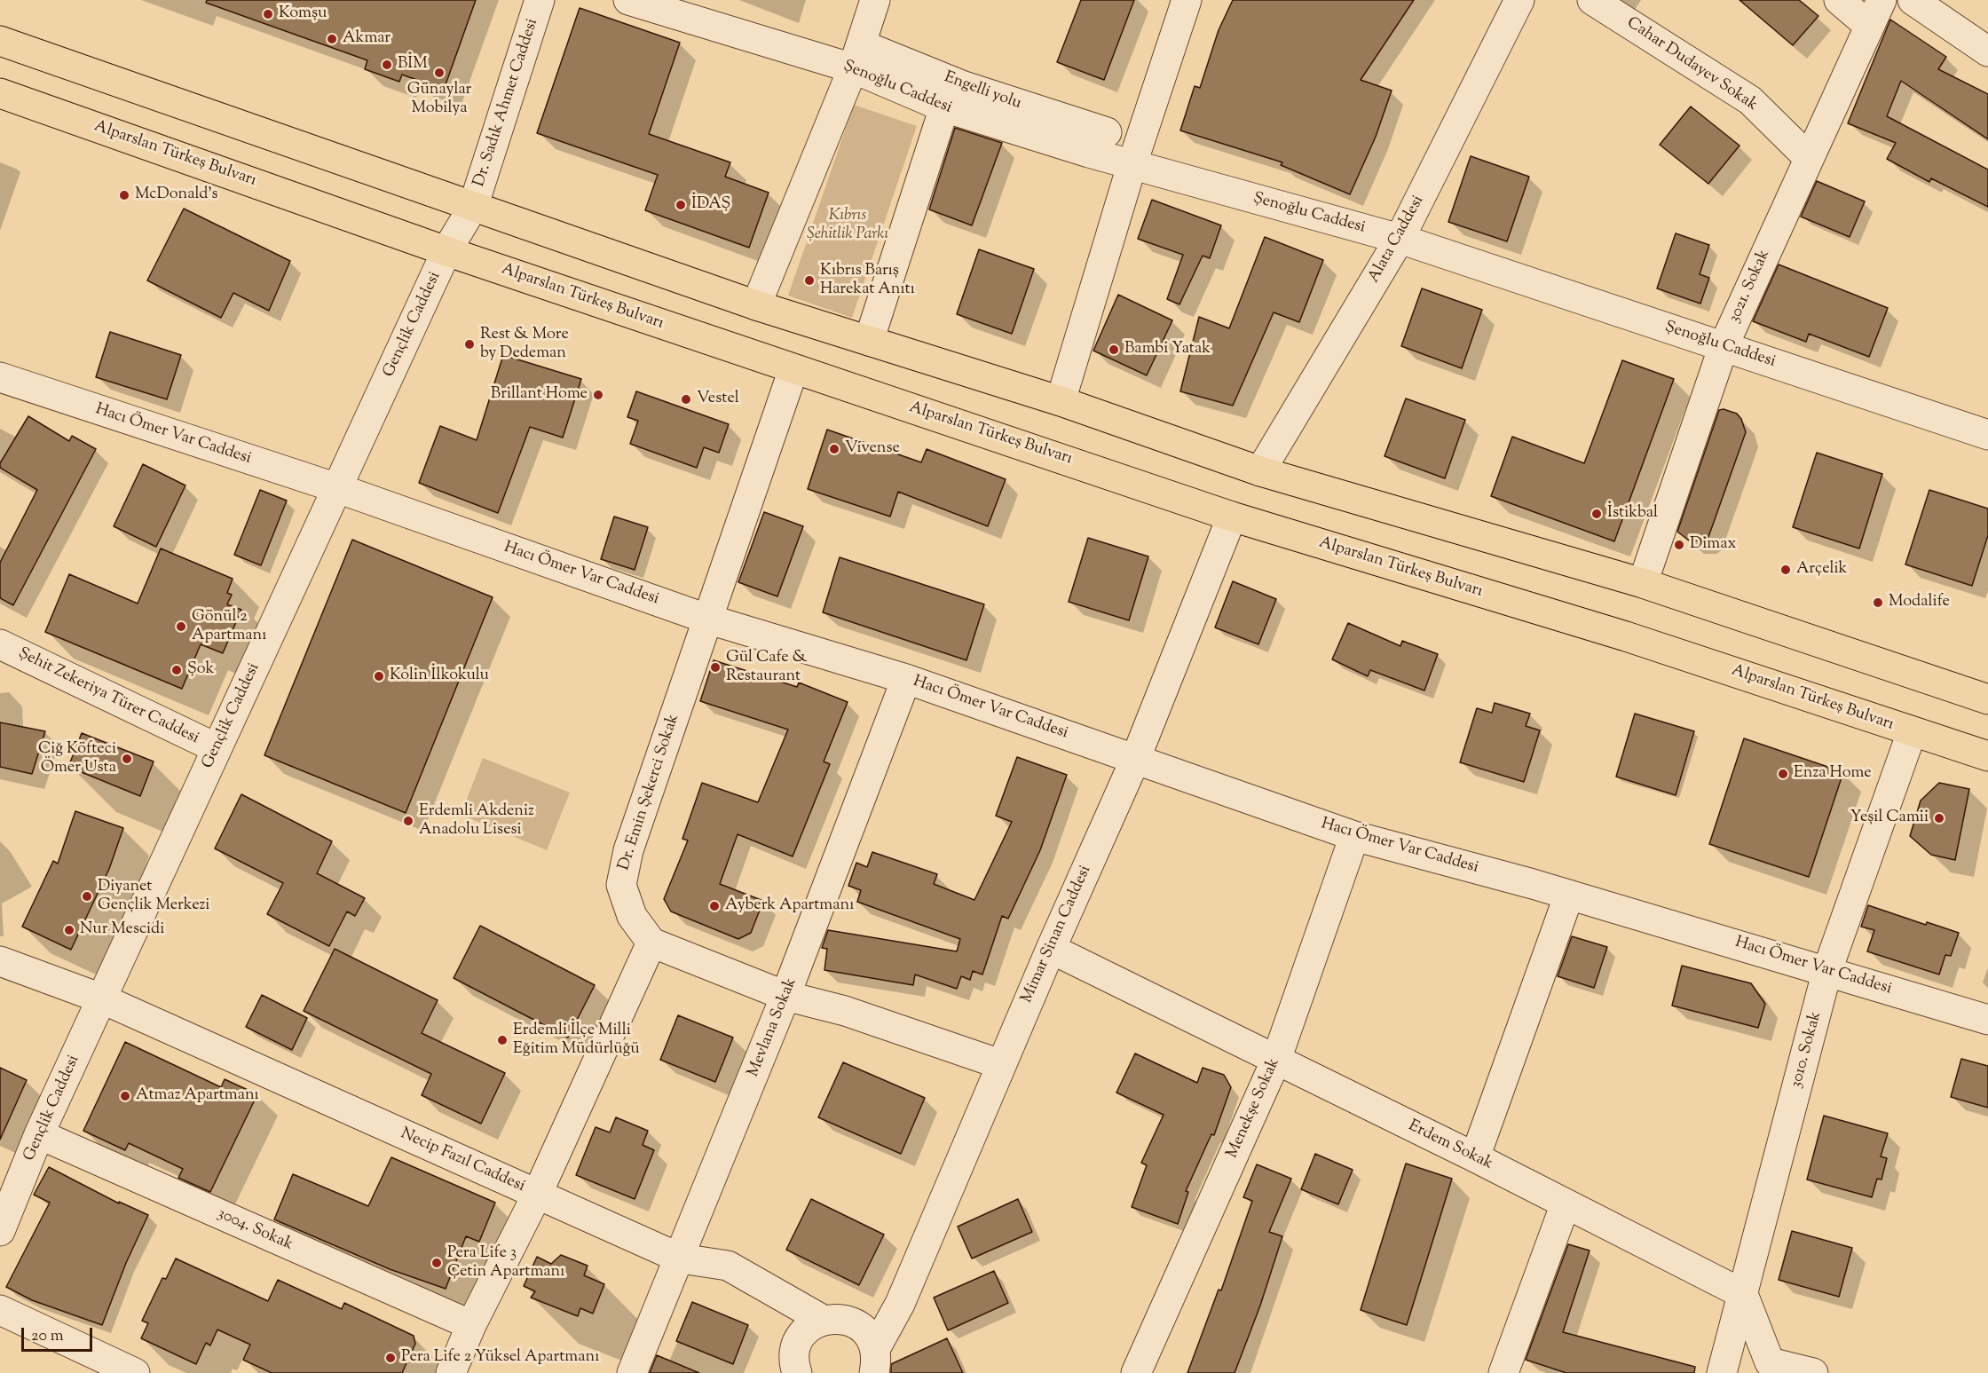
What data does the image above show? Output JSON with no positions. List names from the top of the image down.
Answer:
{
  "streets": {
    "highway": ["Alparslan Türkeş Bulvarı"],
    "street": [
      "Cahar Dudayev Sokak",
      "Şenoğlu Caddesi",
      "Engelli yolu",
      "Dr. Sadık Ahmet Caddesi",
      "Alata Caddesi",
      "3021. Sokak",
      "Gençlik Caddesi",
      "Hacı Ömer Var Caddesi",
      "Şehit Zekeriya Türer Caddesi",
      "Dr. Emin Şekerci Sokak",
      "Mimar Sinan Caddesi",
      "Mevlana Sokak",
      "3010. Sokak",
      "Menekşe Sokak",
      "Erdem Sokak",
      "Necip Fazıl Caddesi",
      "3004. Sokak"
    ]
  },
  "crossings": [
    ["Cahar Dudayev Sokak", "3021. Sokak"],
    ["Şenoğlu Caddesi", "Engelli yolu"],
    ["Şenoğlu Caddesi", "Alata Caddesi"],
    ["Şenoğlu Caddesi", "3021. Sokak"],
    ["Dr. Sadık Ahmet Caddesi", "Gençlik Caddesi"],
    ["Alparslan Türkeş Bulvarı", "Gençlik Caddesi"],
    ["Alparslan Türkeş Bulvarı", "Dr. Emin Şekerci Sokak"],
    ["Alparslan Türkeş Bulvarı", "Mimar Sinan Caddesi"],
    ["Alparslan Türkeş Bulvarı", "3010. Sokak"],
    ["Gençlik Caddesi", "Hacı Ömer Var Caddesi"],
    ["Gençlik Caddesi", "Şehit Zekeriya Türer Caddesi"],
    ["Gençlik Caddesi", "Necip Fazıl Caddesi"],
    ["Gençlik Caddesi", "3004. Sokak"],
    ["Hacı Ömer Var Caddesi", "Dr. Emin Şekerci Sokak"],
    ["Hacı Ömer Var Caddesi", "Mimar Sinan Caddesi"],
    ["Hacı Ömer Var Caddesi", "Mevlana Sokak"],
    ["Hacı Ömer Var Caddesi", "3010. Sokak"],
    ["Hacı Ömer Var Caddesi", "Menekşe Sokak"],
    ["Mimar Sinan Caddesi", "Erdem Sokak"],
    ["Mevlana Sokak", "Necip Fazıl Caddesi"],
    ["3010. Sokak", "Erdem Sokak"],
    ["Menekşe Sokak", "Erdem Sokak"]
  ],
  "parks": ["Kıbrıs Şehitlik Parkı"],
  "places": [
    "Komşu",
    "Akmar",
    "BİM",
    "Günaylar Mobilya",
    "McDonald's",
    "İDAŞ",
    "Kıbrıs Barış Harekat Anıtı",
    "Rest & More by Dedeman",
    "Bambi Yatak",
    "Brillant Home",
    "Vestel",
    "Vivense",
    "İstikbal",
    "Dimax",
    "Arçelik",
    "Modalife",
    "Gönül 2 Apartmanı",
    "Gül Cafe & Restaurant",
    "Şok",
    "Kolin İlkokulu",
    "Çiğ Köfteci Ömer Usta",
    "Enza Home",
    "Yeşil Camii",
    "Erdemli Akdeniz Anadolu Lisesi",
    "Diyanet Gençlik Merkezi",
    "Ayberk Apartmanı",
    "Nur Mescidi",
    "Erdemli İlçe Milli Eğitim Müdürlüğü",
    "Atmaz Apartmanı",
    "Pera Life 3 Çetin Apartmanı",
    "Pera Life 2 Yüksel Apartmanı"
  ],
  "scale_bar": "20 m"
}
